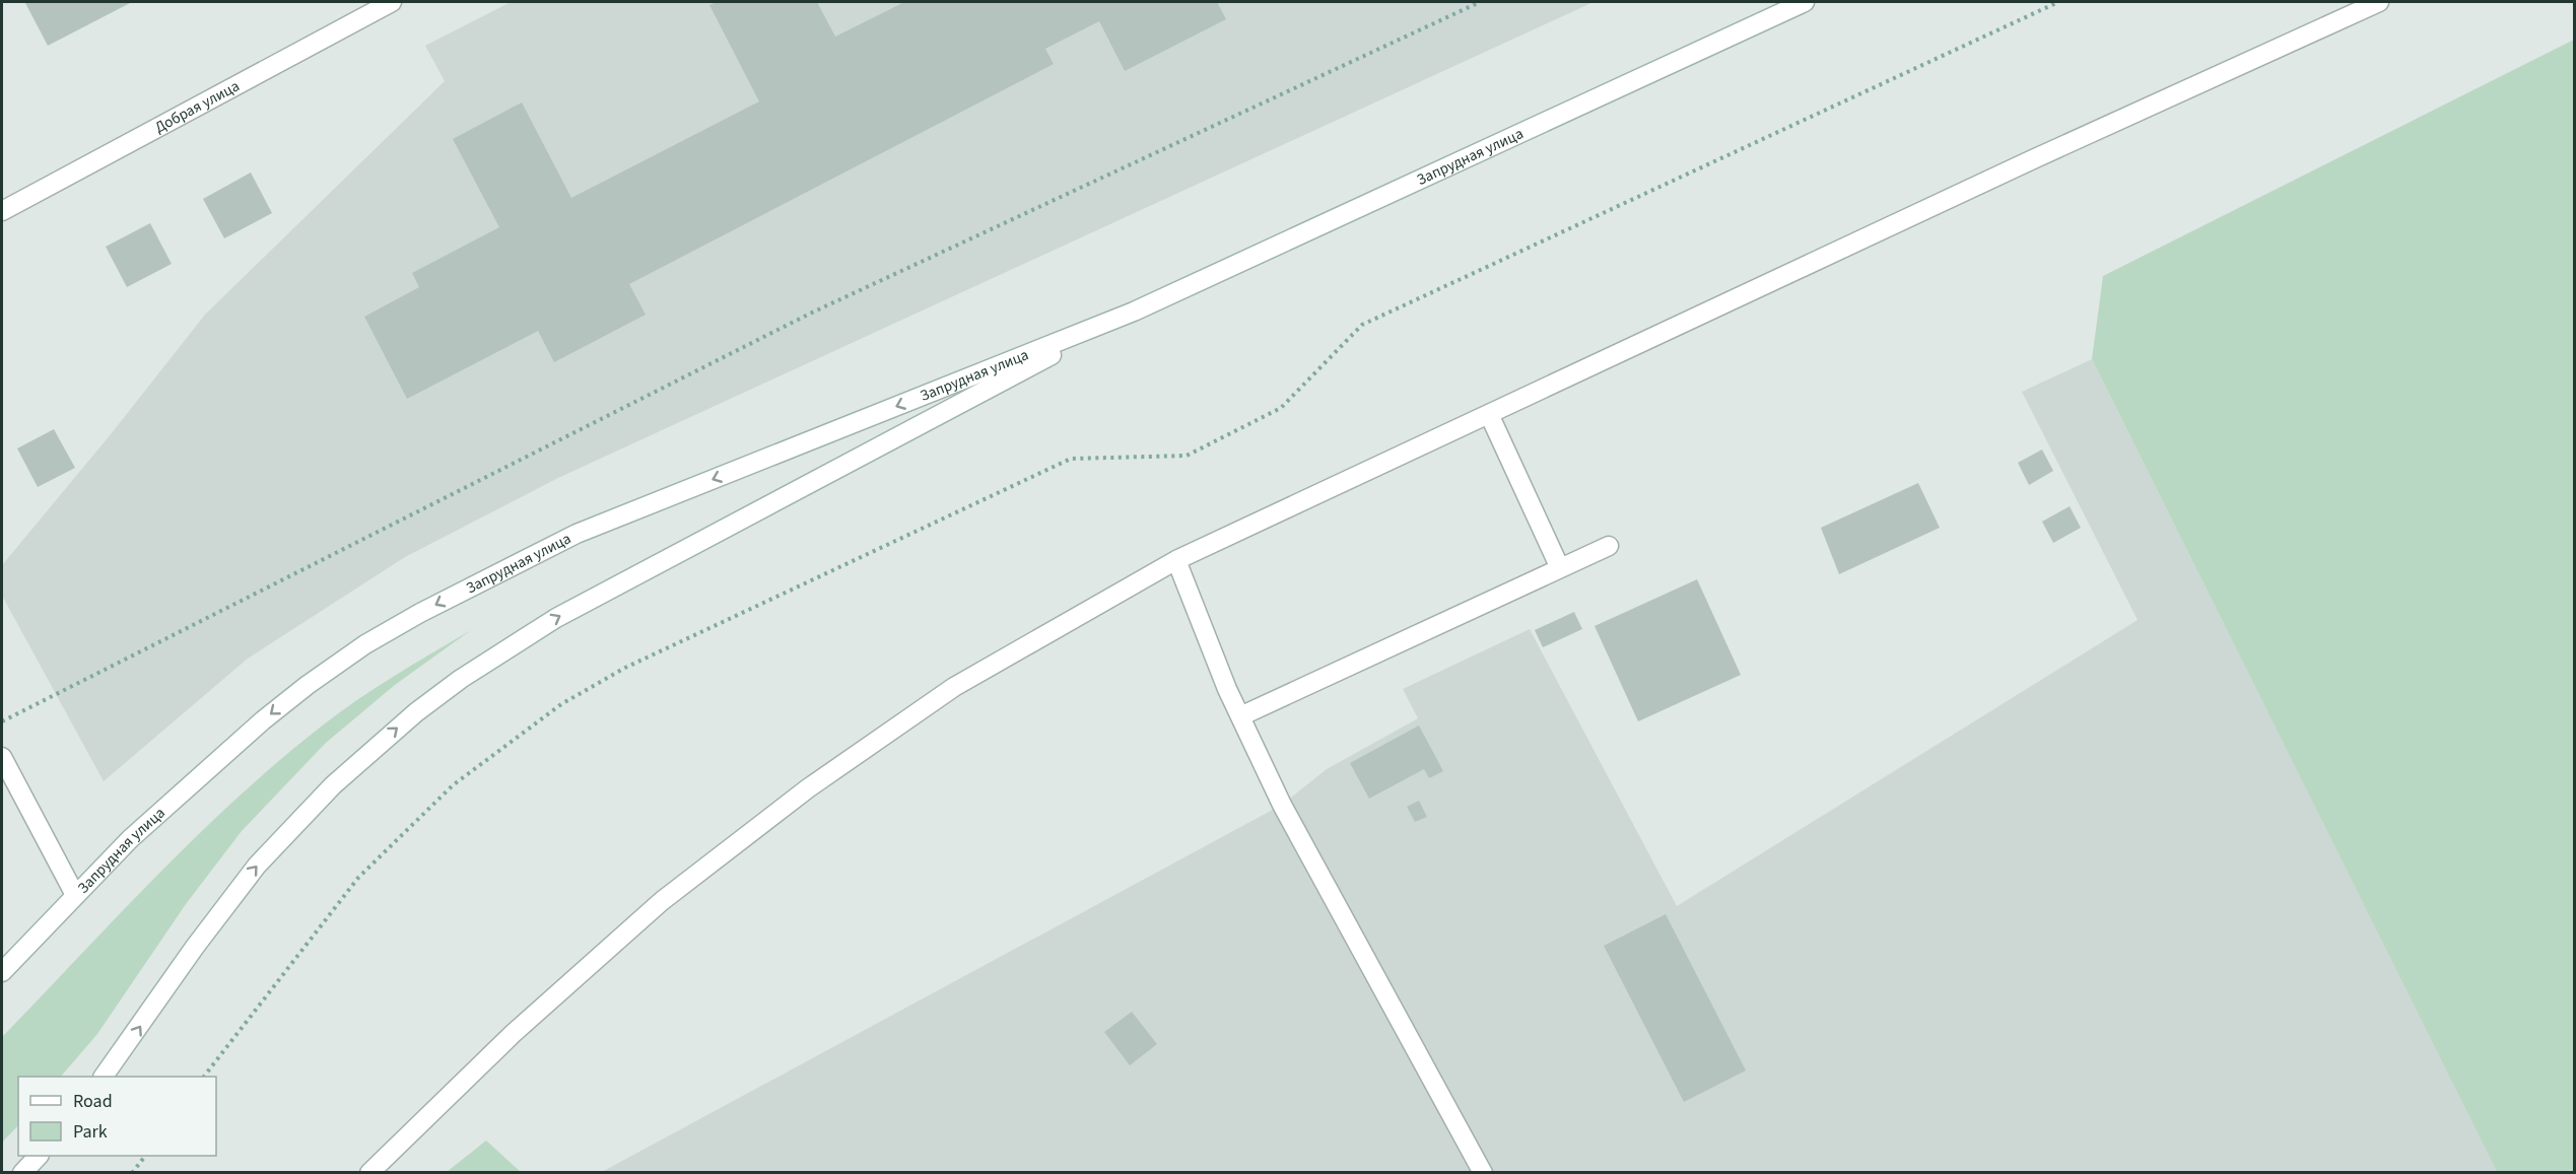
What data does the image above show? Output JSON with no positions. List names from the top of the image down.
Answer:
{
  "streets": {
    "main road": ["Добрая улица", "Запрудная улица"]
  },
  "legend": ["Road", "Park"]
}
